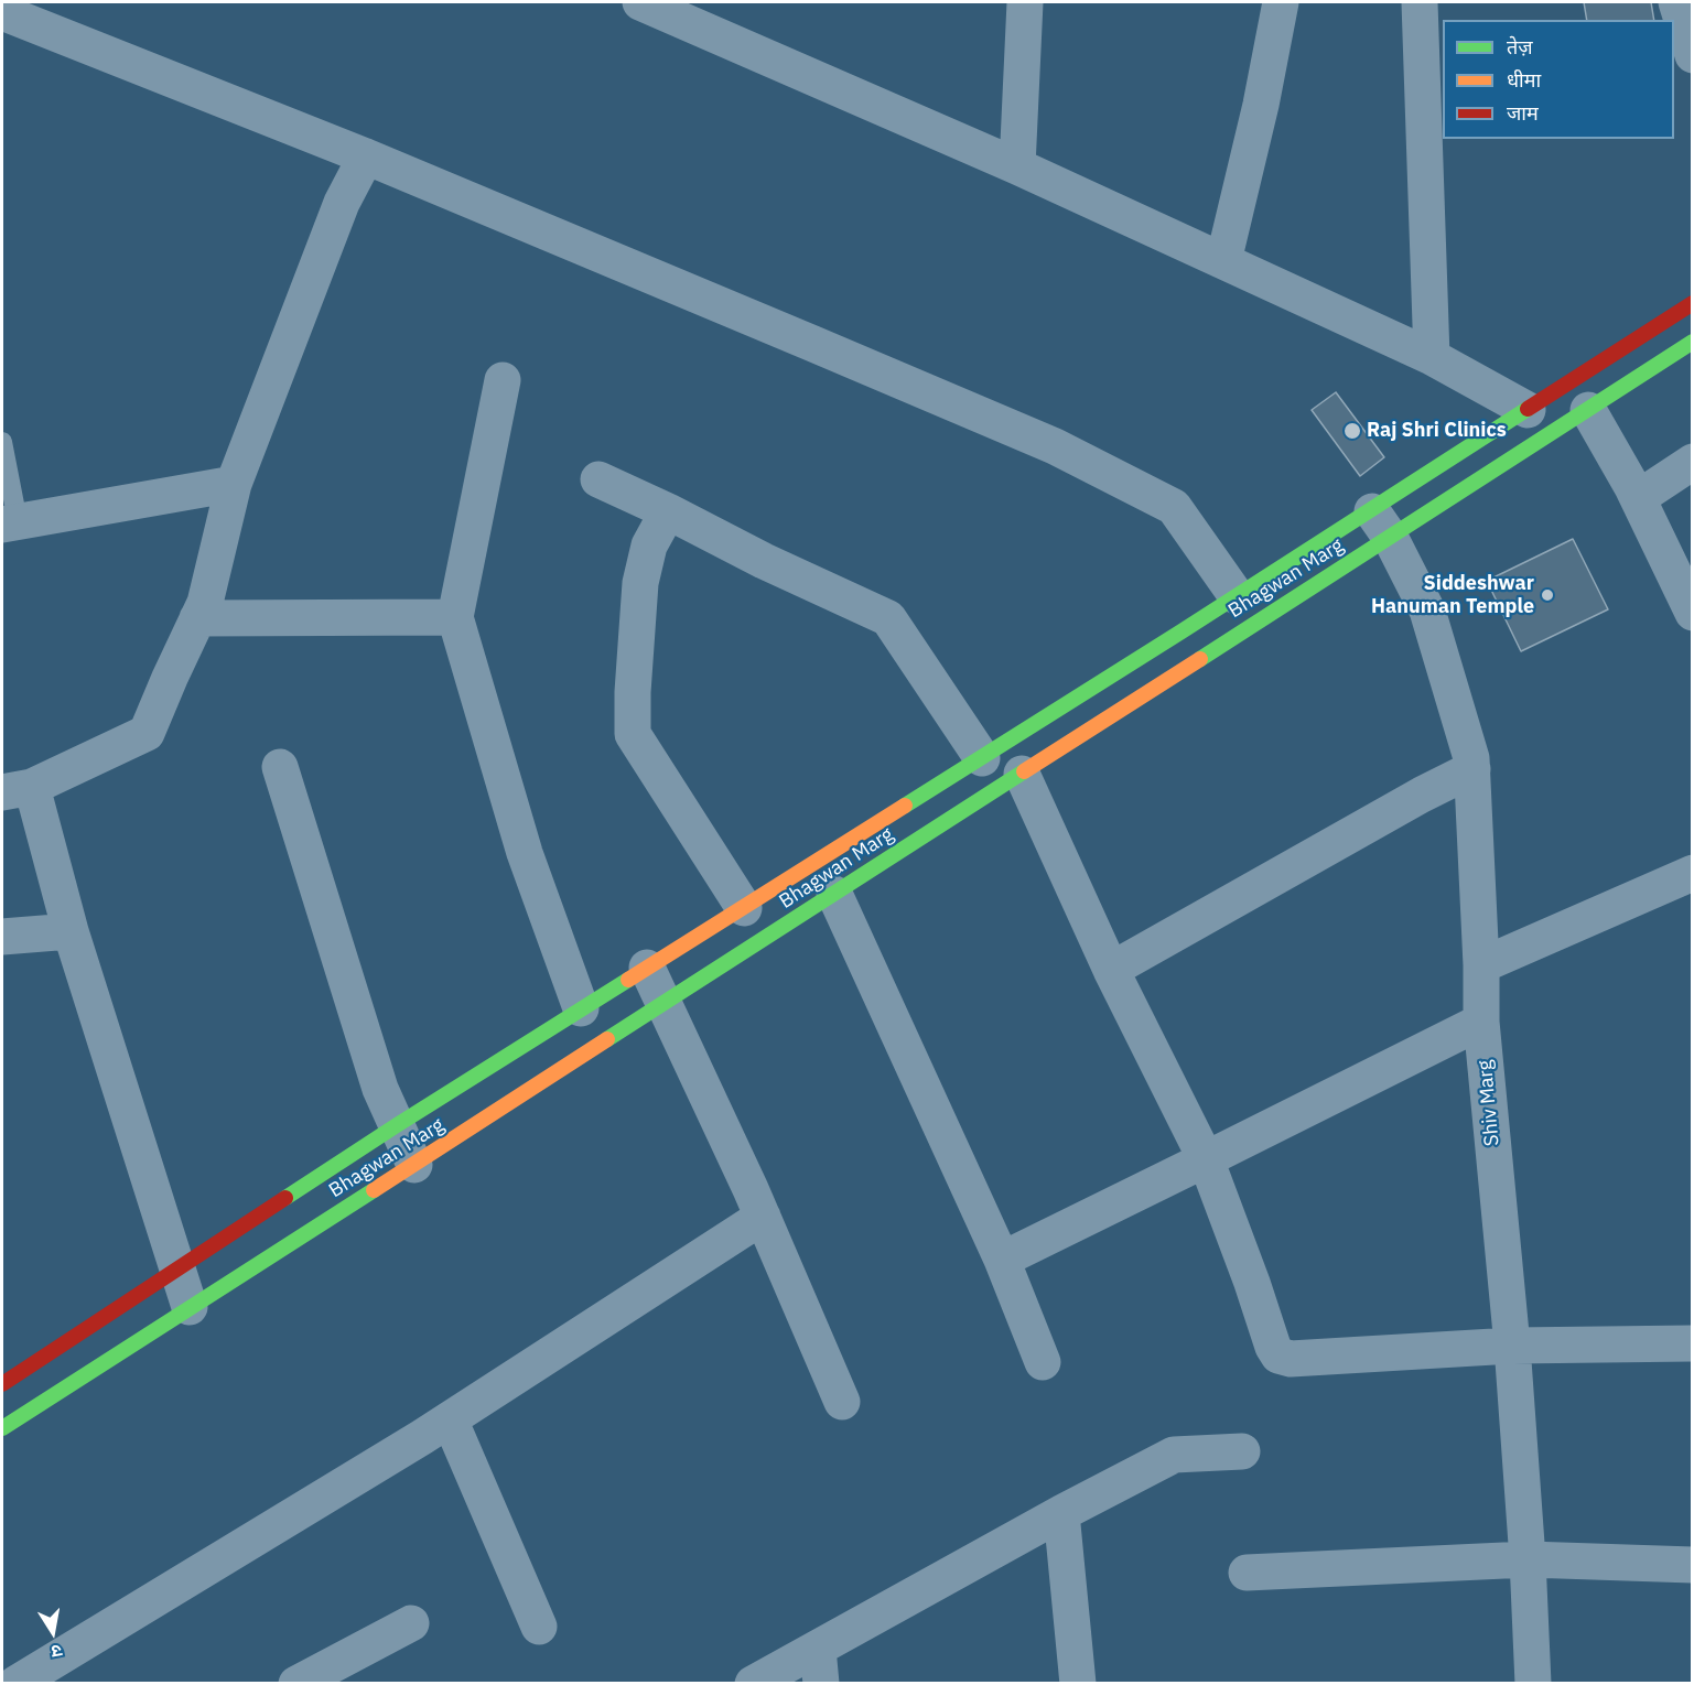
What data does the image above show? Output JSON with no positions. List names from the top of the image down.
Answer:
{
  "streets": {
    "street": ["Bhagwan Marg", "Shiv Marg"]
  },
  "crossings": [
    ["Bhagwan Marg", "Shiv Marg"]
  ],
  "places": ["Raj Shri Clinics", "Siddeshwar Hanuman Temple"],
  "legend": ["तेज़", "धीमा", "जाम"],
  "north": "bottom"
}
